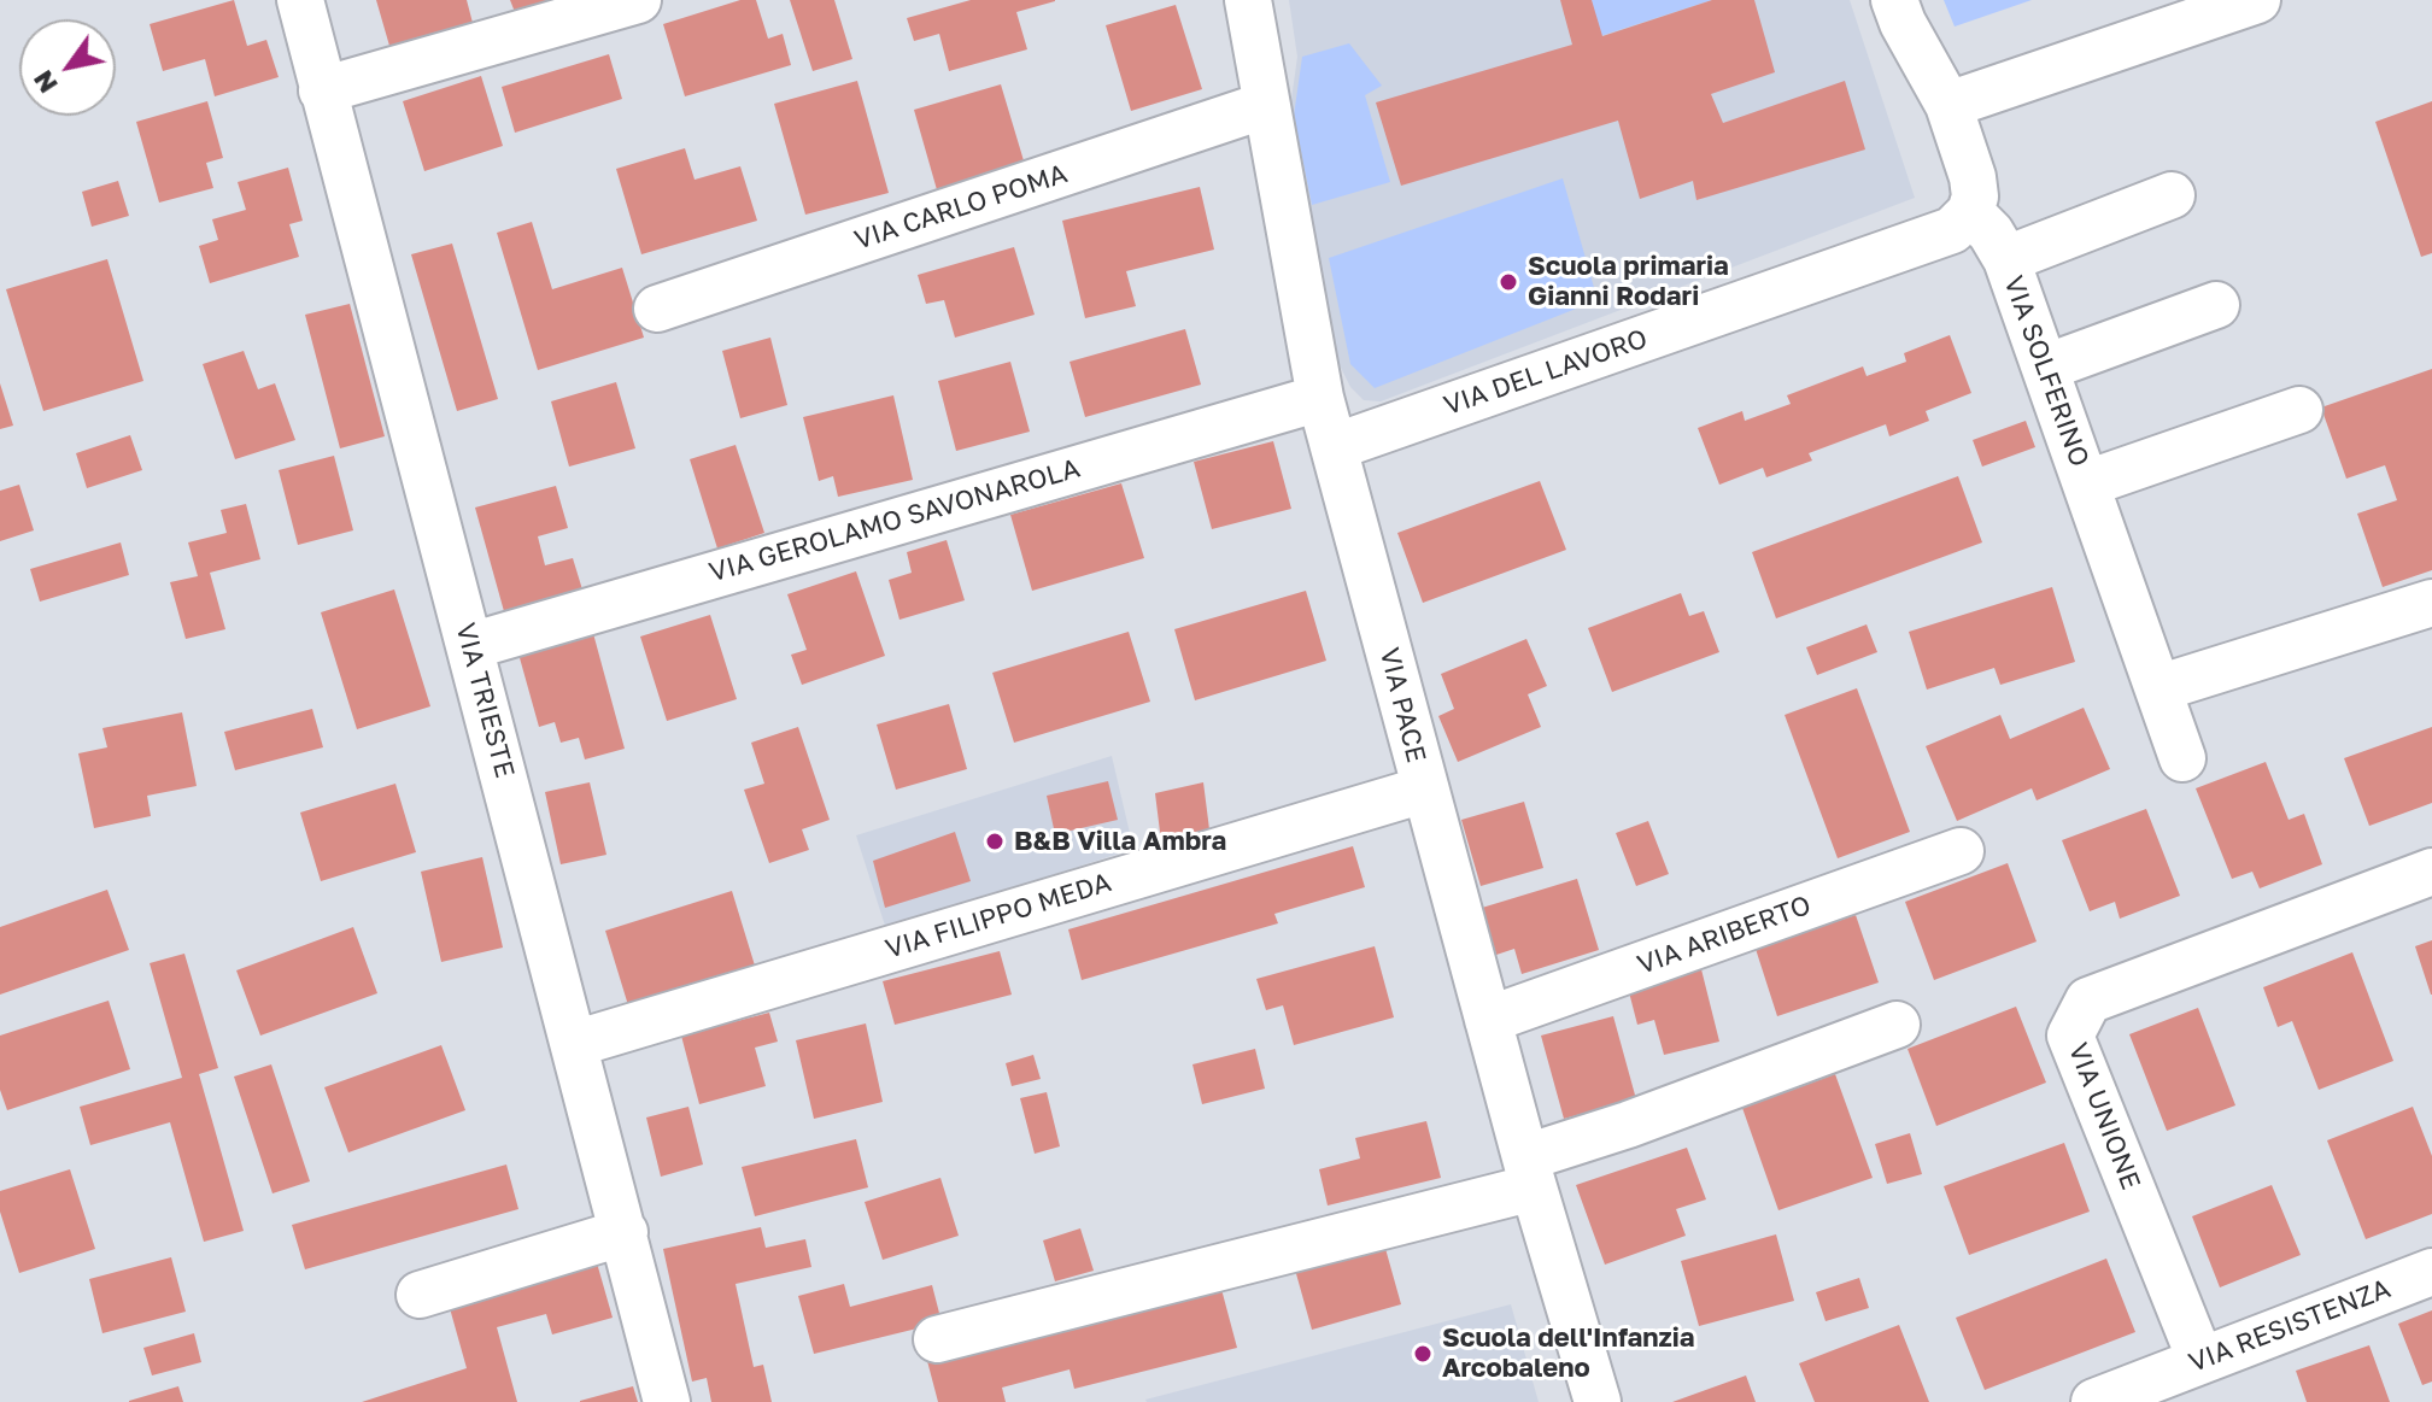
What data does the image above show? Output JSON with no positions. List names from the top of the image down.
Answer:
{
  "streets": {
    "street": [
      "VIA CARLO POMA",
      "VIA SOLFERINO",
      "VIA DEL LAVORO",
      "VIA GEROLAMO SAVONAROLA",
      "VIA TRIESTE",
      "VIA PACE",
      "VIA FILIPPO MEDA",
      "VIA ARIBERTO",
      "VIA UNIONE",
      "VIA RESISTENZA"
    ]
  },
  "crossings": [
    ["VIA CARLO POMA", "VIA PACE"],
    ["VIA SOLFERINO", "VIA DEL LAVORO"],
    ["VIA DEL LAVORO", "VIA PACE"],
    ["VIA GEROLAMO SAVONAROLA", "VIA TRIESTE"],
    ["VIA GEROLAMO SAVONAROLA", "VIA PACE"],
    ["VIA TRIESTE", "VIA FILIPPO MEDA"],
    ["VIA PACE", "VIA FILIPPO MEDA"],
    ["VIA PACE", "VIA ARIBERTO"],
    ["VIA UNIONE", "VIA RESISTENZA"]
  ],
  "places": ["Scuola primaria Gianni Rodari", "B&B Villa Ambra", "Scuola dell'Infanzia Arcobaleno"],
  "north": "bottom left"
}
